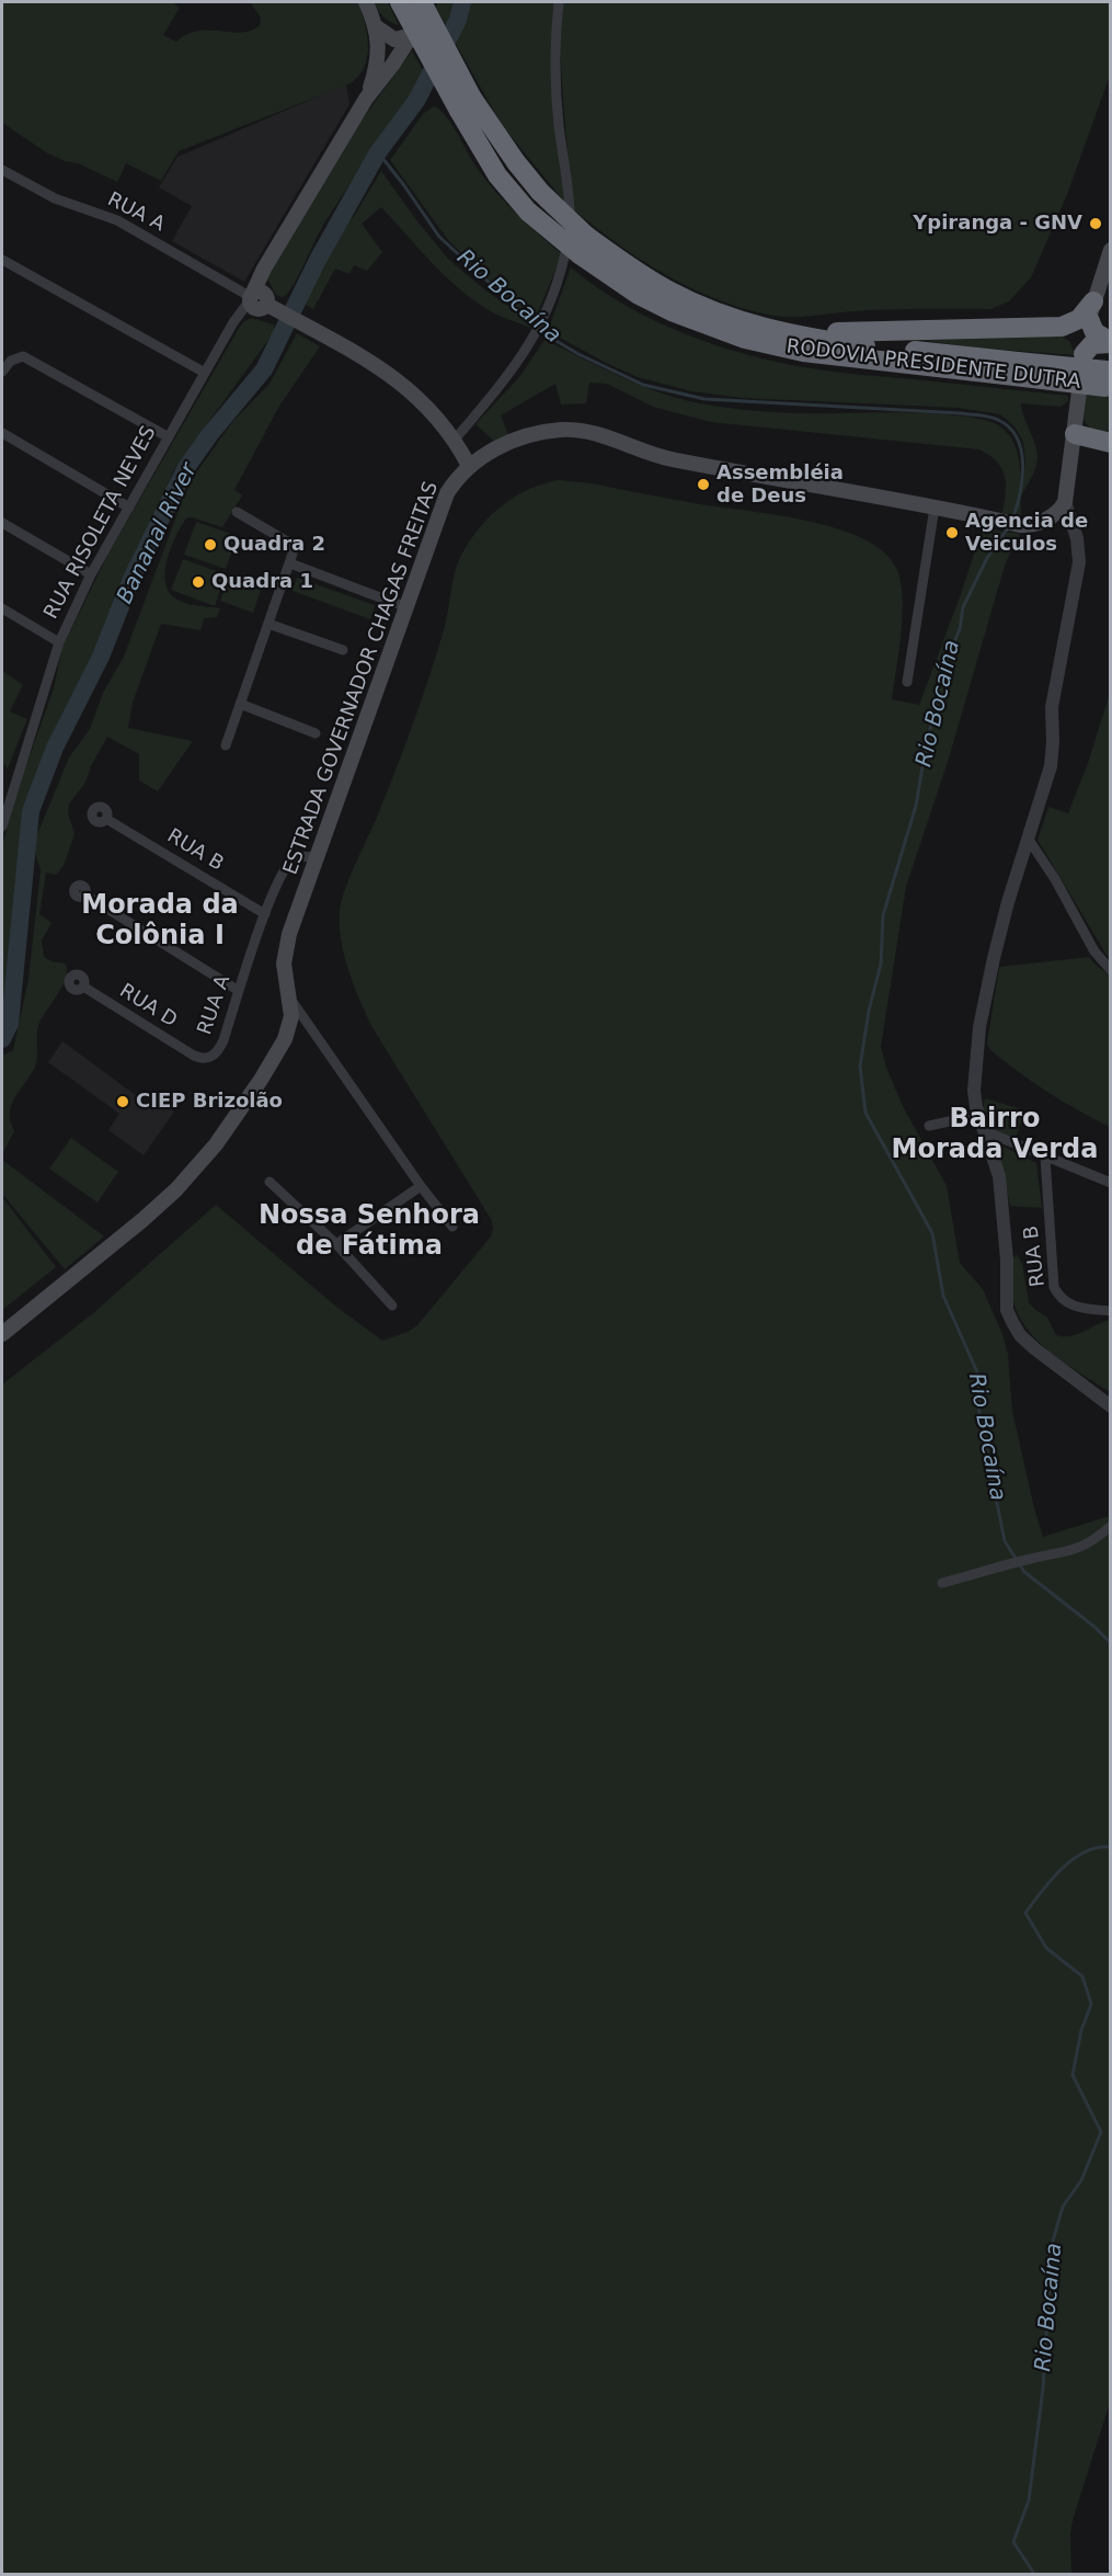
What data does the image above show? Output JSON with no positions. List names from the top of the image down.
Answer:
{
  "streets": {
    "highway": ["RODOVIA PRESIDENTE DUTRA"],
    "main road": ["RUA RISOLETA NEVES", "ESTRADA GOVERNADOR CHAGAS FREITAS"],
    "street": ["RUA A", "RUA B", "RUA D"]
  },
  "crossings": [
    ["RUA A", "RUA RISOLETA NEVES"],
    ["RUA A", "ESTRADA GOVERNADOR CHAGAS FREITAS"],
    ["RUA A", "RUA B"],
    ["RUA A", "RUA D"]
  ],
  "districts": ["Morada da Colônia I", "Bairro Morada Verda", "Nossa Senhora de Fátima"],
  "water": ["Rio Bocaína", "Bananal River"],
  "places": [
    "Ypiranga - GNV",
    "Assembléia de Deus",
    "Agencia de Veiculos",
    "Quadra 2",
    "Quadra 1",
    "CIEP Brizolão"
  ]
}
